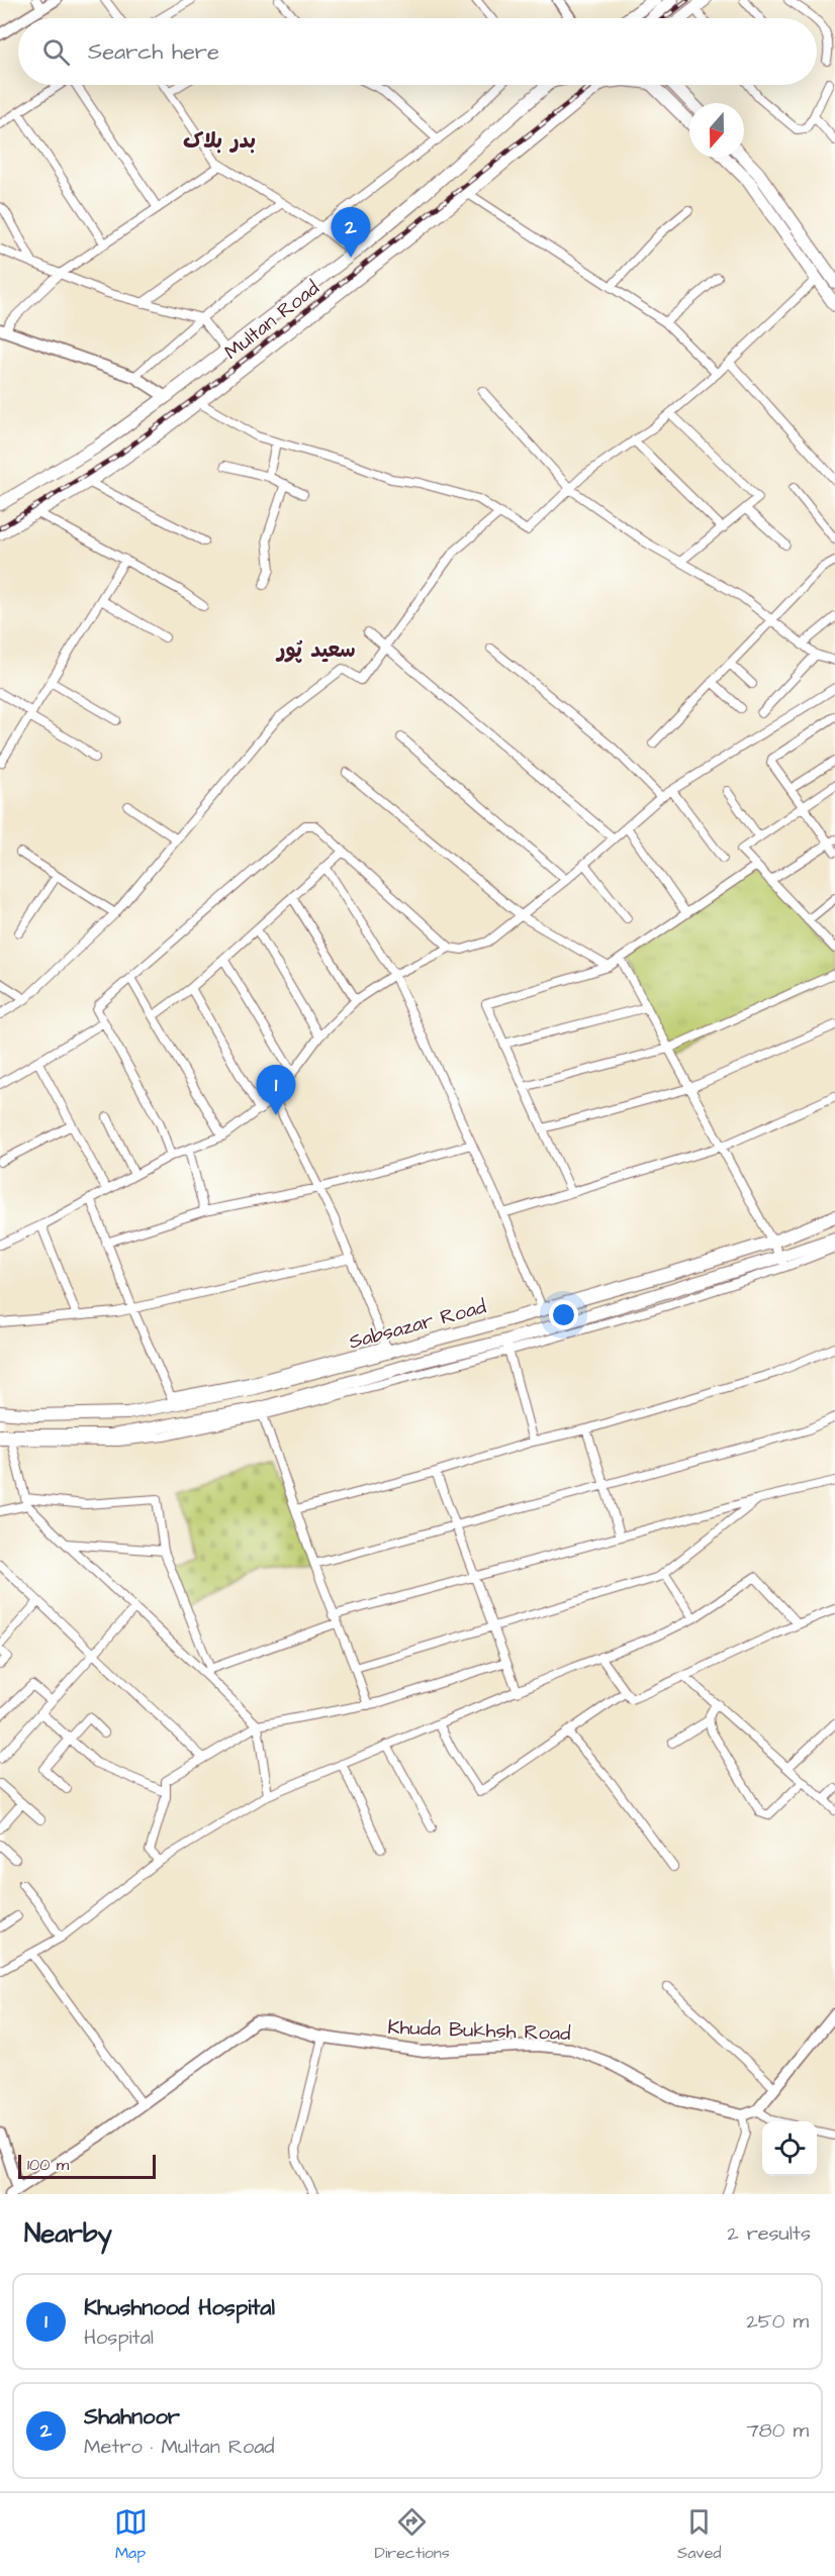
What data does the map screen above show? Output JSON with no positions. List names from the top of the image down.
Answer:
{
  "streets": {
    "main road": ["Multan Road", "Sabsazar Road"],
    "street": ["Khuda Bukhsh Road"]
  },
  "districts": ["بدر بلاک", "سعید پُور"],
  "scale_bar": "100 m",
  "north": "bottom",
  "page": {
    "search": "Search here",
    "pins": ["2", "1"],
    "scale": "100 m",
    "heading": ["Nearby", "2 results"],
    "list": [
      {
        "mark": "1",
        "name": "Khushnood Hospital",
        "note": "Hospital",
        "value": "250 m"
      },
      {
        "mark": "2",
        "name": "Shahnoor",
        "note": "Metro · Multan Road",
        "value": "780 m"
      }
    ],
    "nav": ["Map", "Directions", "Saved"]
  }
}
